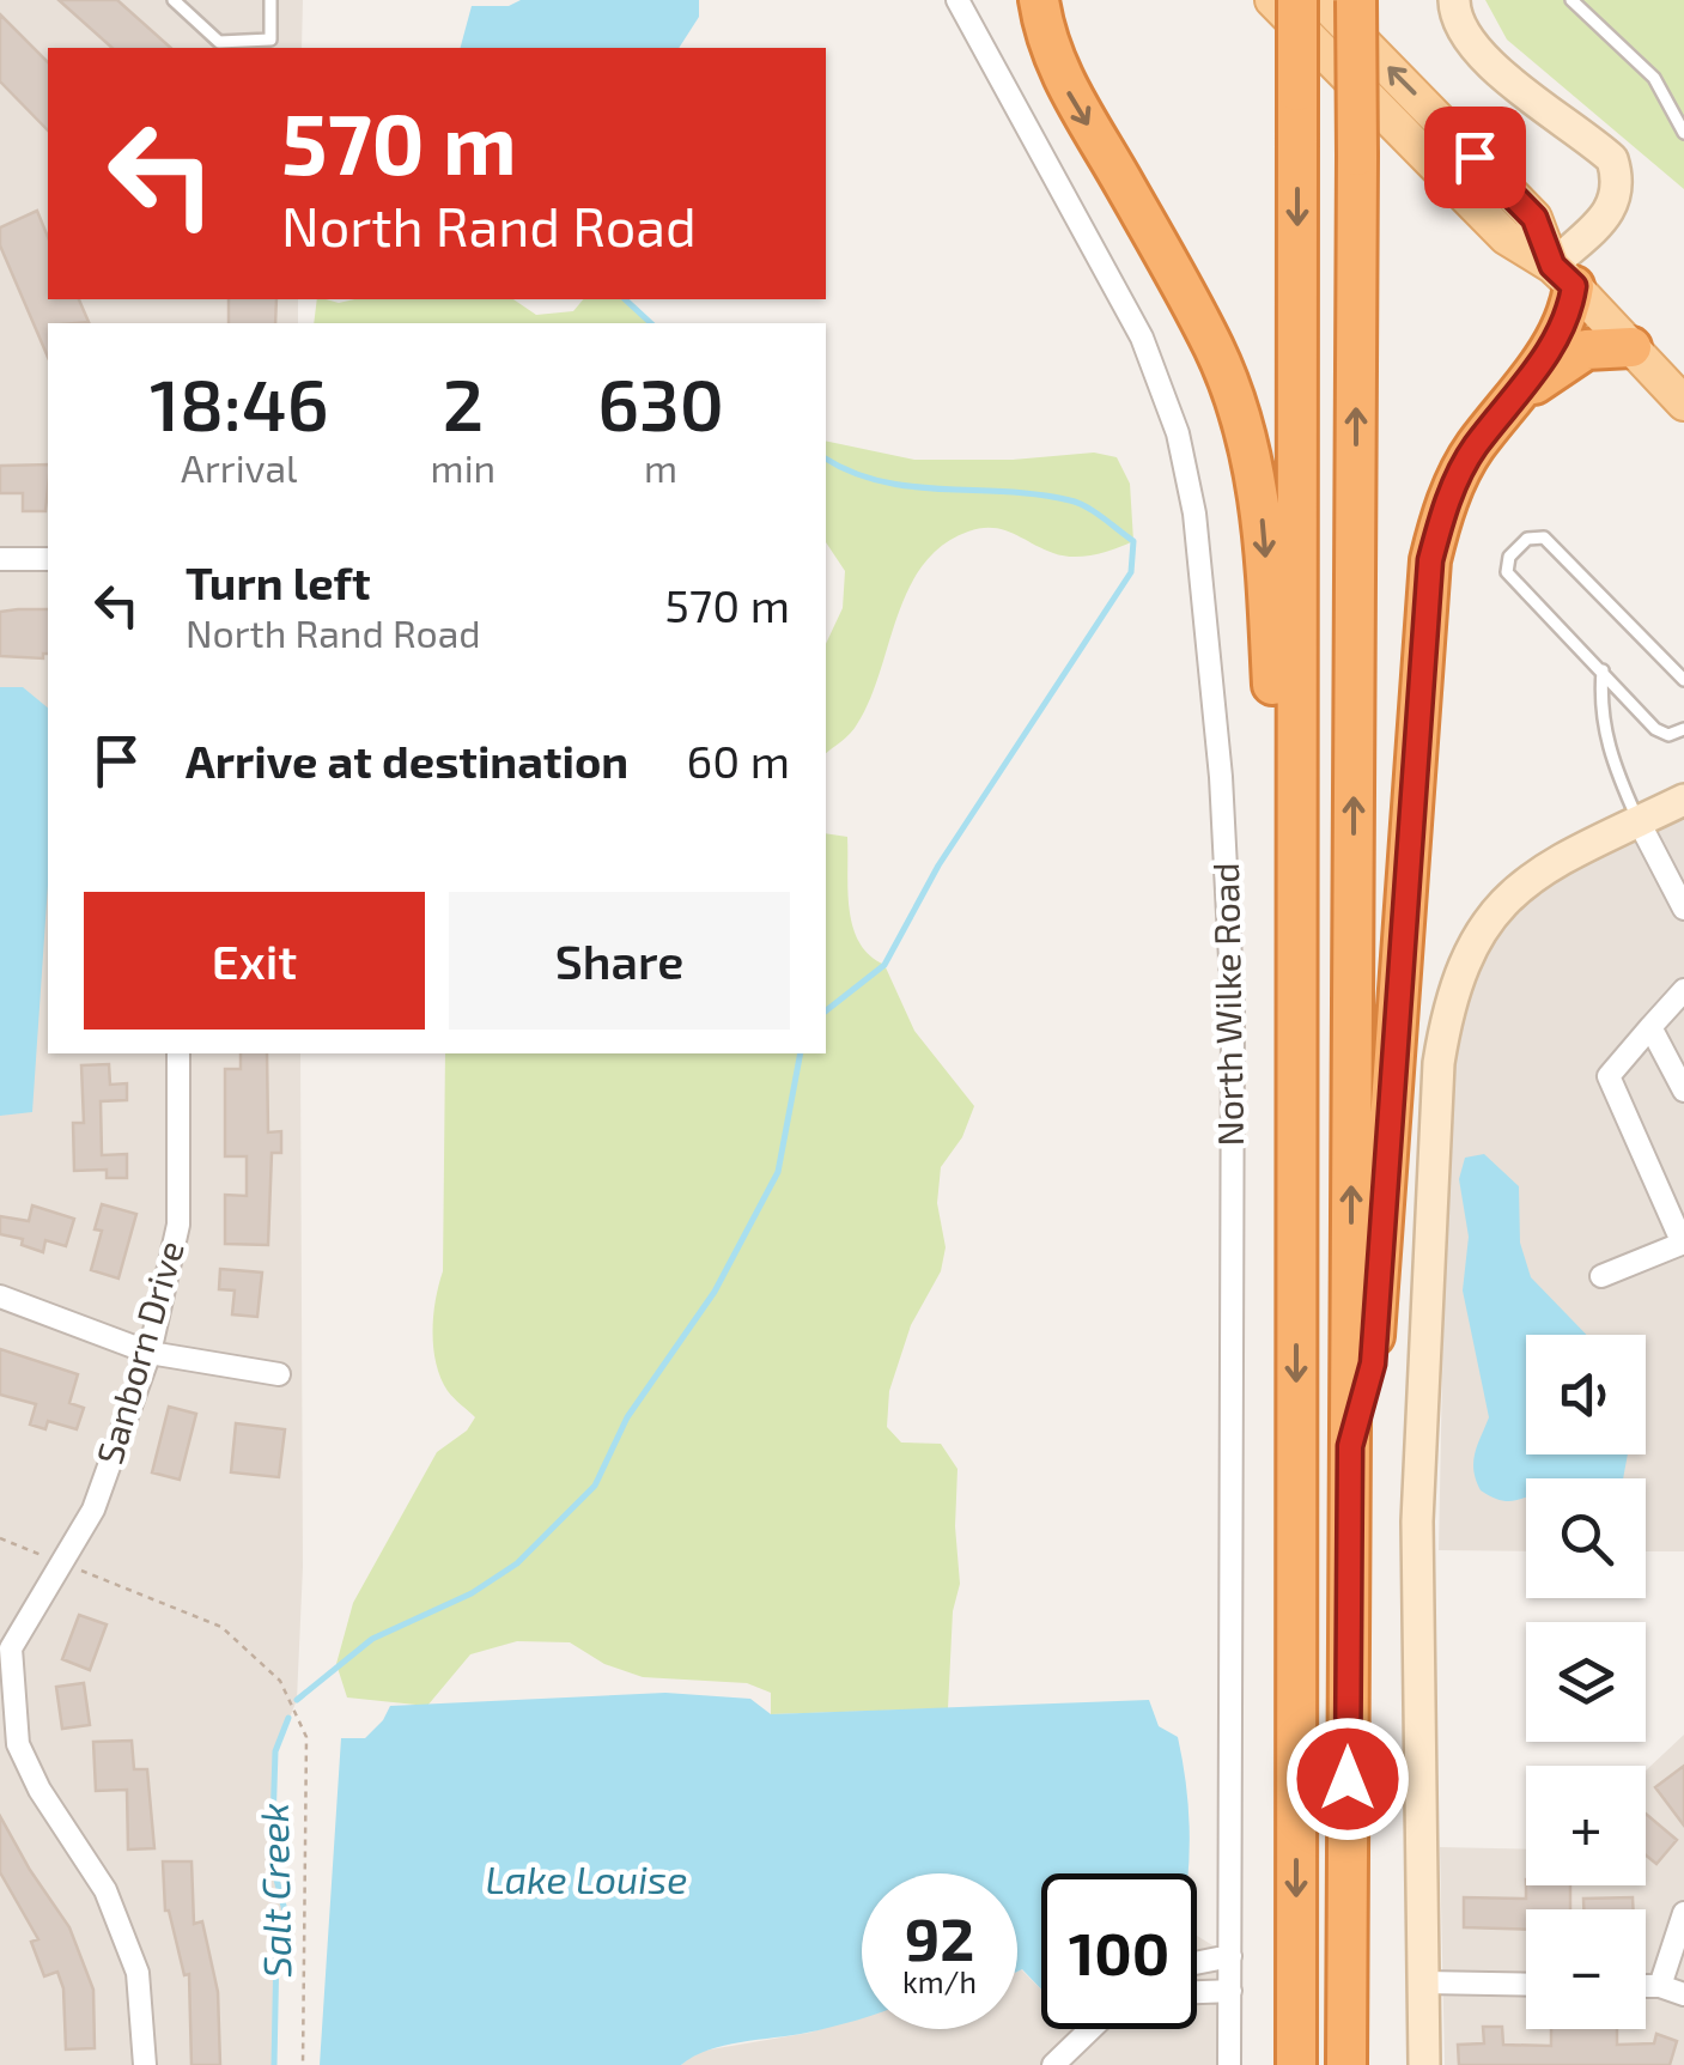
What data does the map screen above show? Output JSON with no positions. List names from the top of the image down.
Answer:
{
  "streets": {
    "street": ["North Wilke Road", "Sanborn Drive"]
  },
  "water": ["Lake Louise", "Salt Creek"],
  "page": {
    "turn": ["570 m", "North Rand Road"],
    "eta": [
      "18:46",
      "Arrival",
      "2",
      "min",
      "630",
      "m"
    ],
    "list": [
      {
        "name": "Turn left",
        "note": "North Rand Road",
        "value": "570 m"
      },
      {
        "name": "Arrive at destination",
        "value": "60 m"
      }
    ],
    "buttons": ["Exit", "Share"],
    "map_buttons": ["+", "−"],
    "speed": "92 km/h",
    "limit": "100"
  }
}
